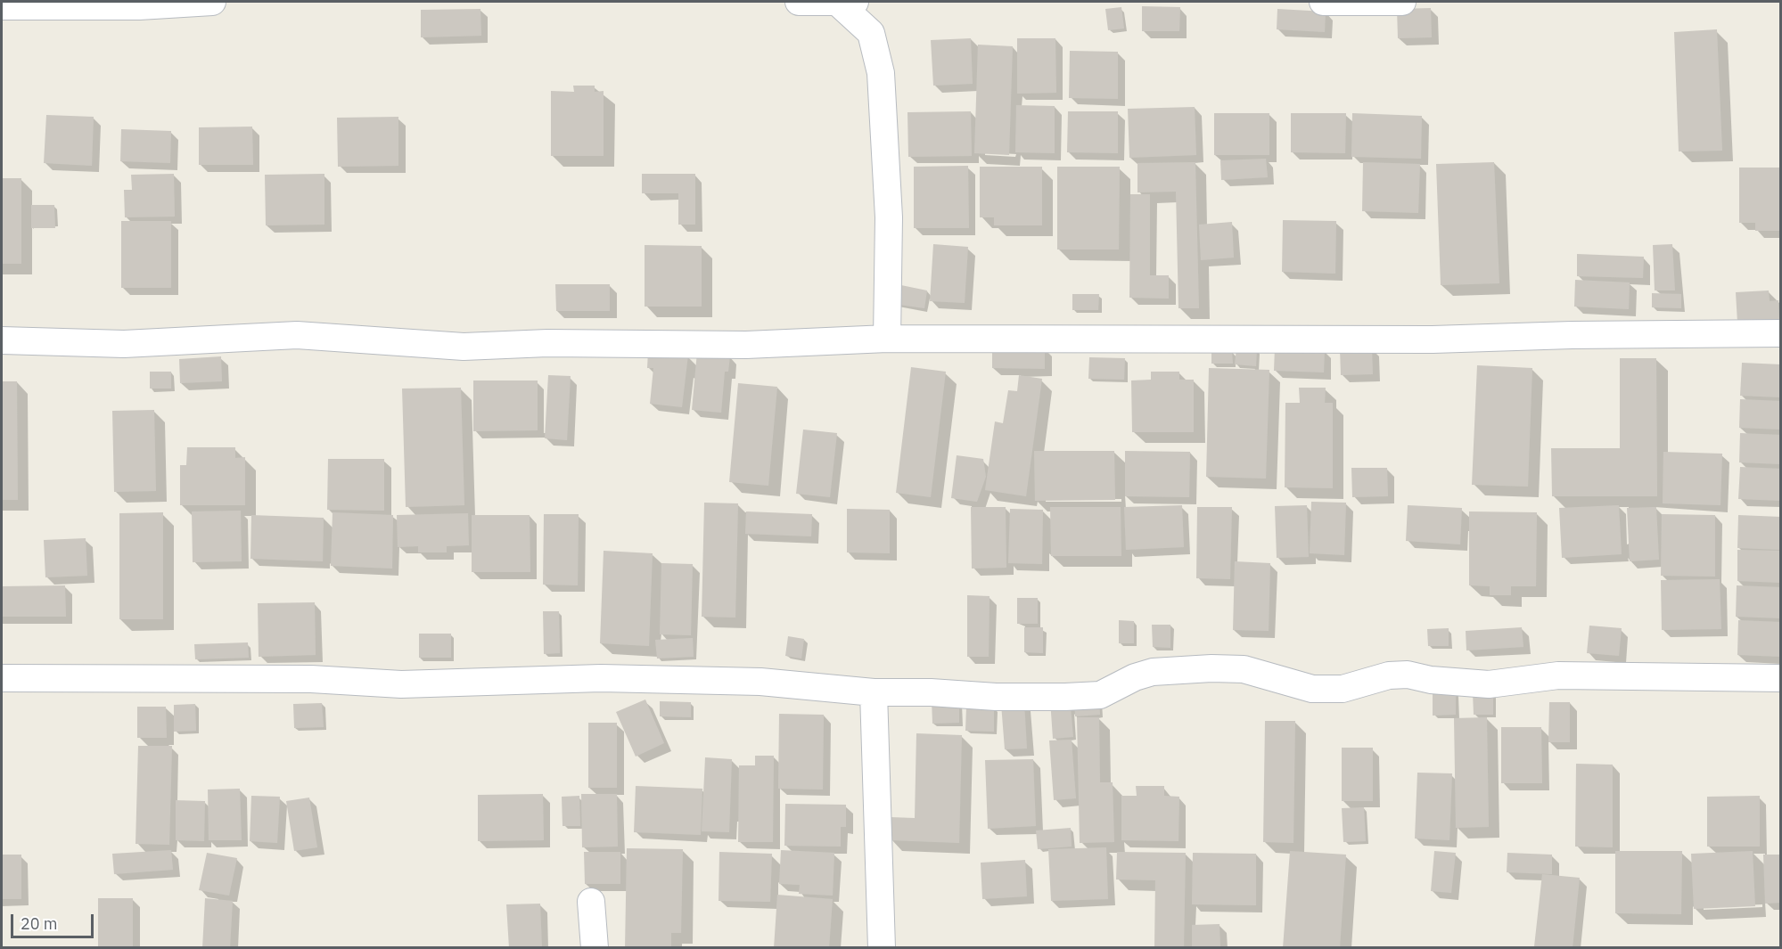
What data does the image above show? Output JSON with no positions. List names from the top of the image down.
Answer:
{
  "scale_bar": "20 m"
}
